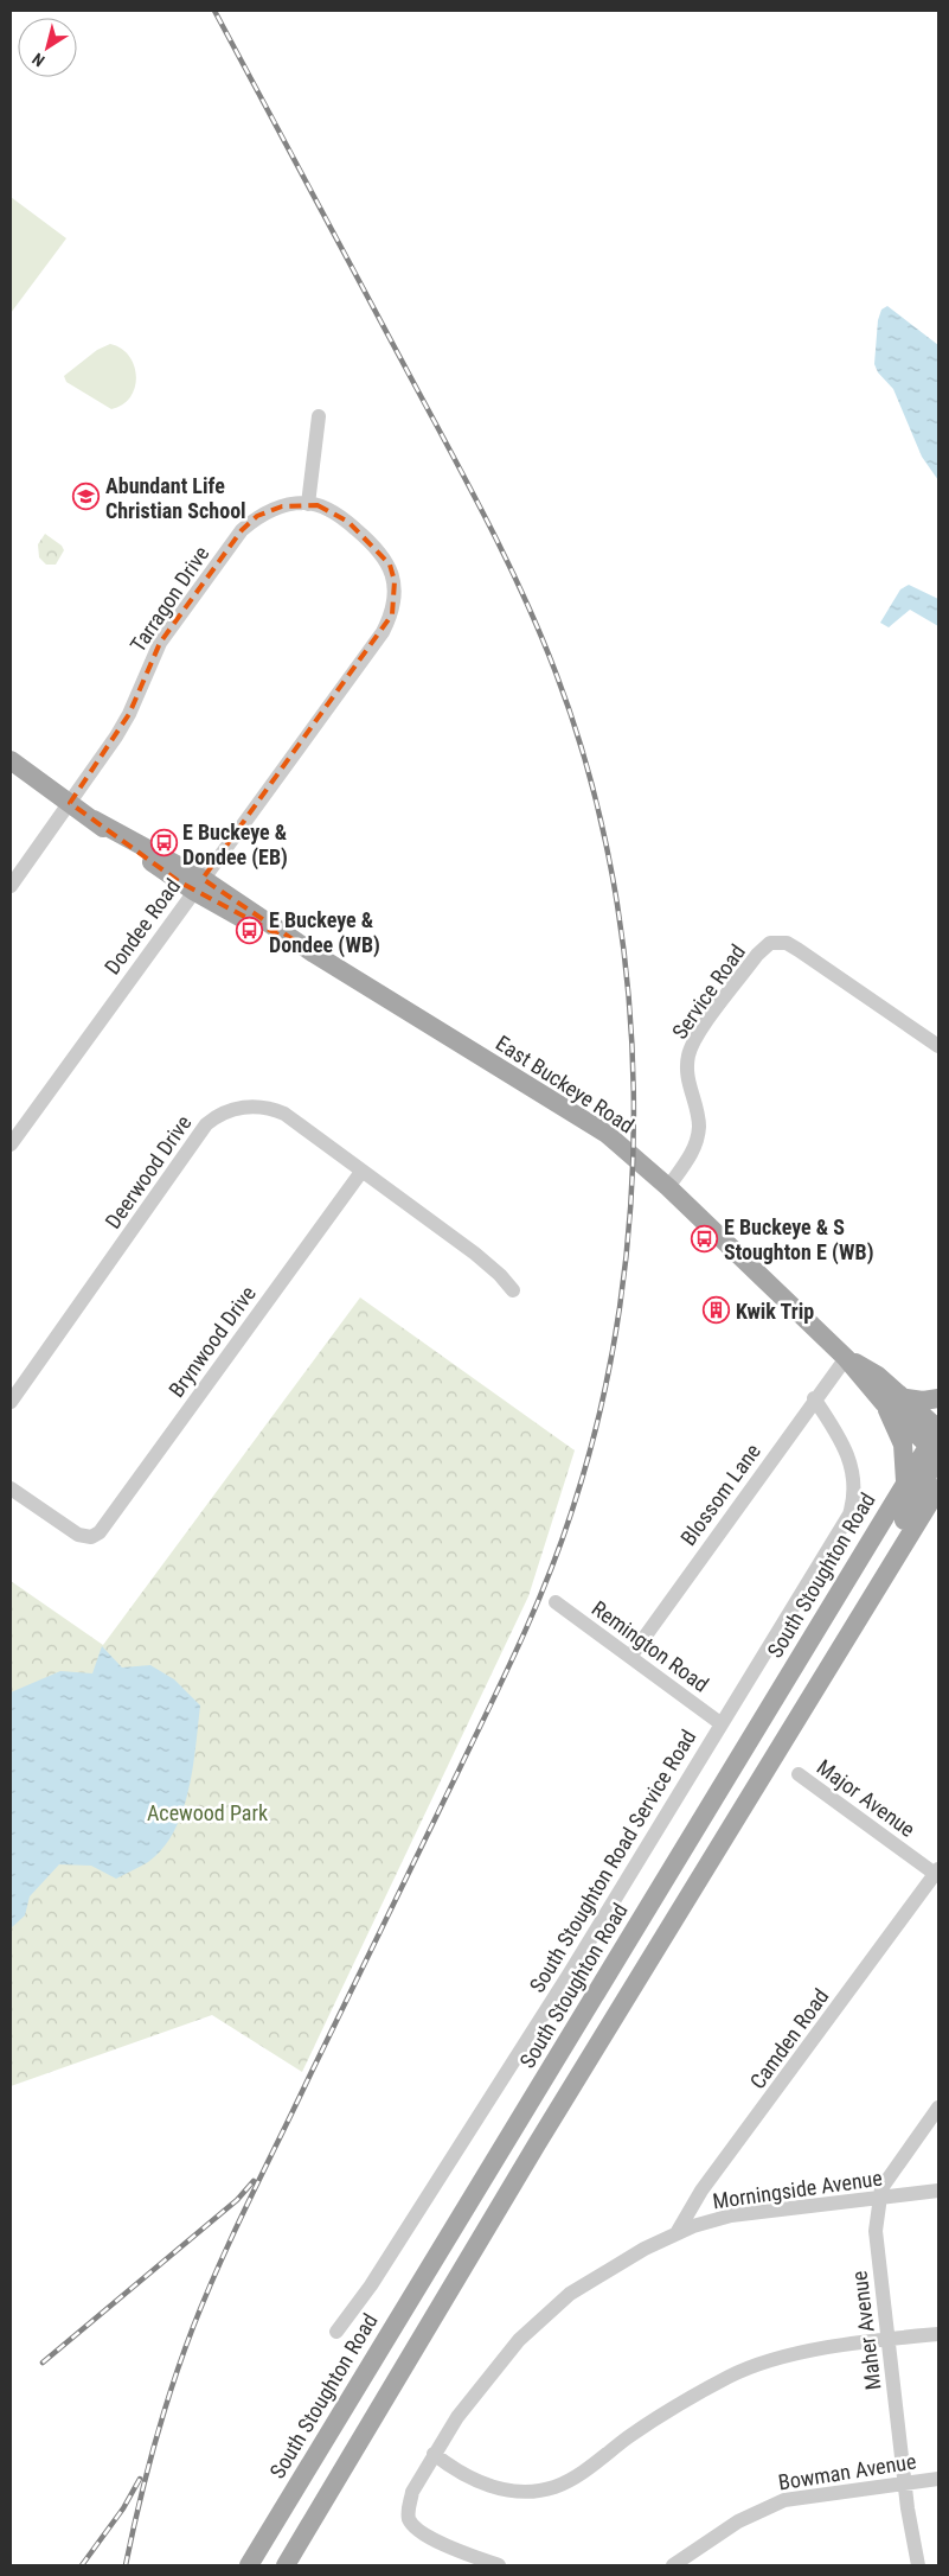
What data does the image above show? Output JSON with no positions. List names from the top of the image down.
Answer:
{
  "streets": {
    "main road": ["East Buckeye Road", "South Stoughton Road"],
    "street": [
      "Tarragon Drive",
      "Dondee Road",
      "Service Road",
      "Deerwood Drive",
      "Brynwood Drive",
      "Blossom Lane",
      "Remington Road",
      "Major Avenue",
      "South Stoughton Road Service Road",
      "Camden Road",
      "Morningside Avenue",
      "Maher Avenue",
      "Bowman Avenue"
    ]
  },
  "crossings": [
    ["Tarragon Drive", "Dondee Road"],
    ["Tarragon Drive", "East Buckeye Road"],
    ["Dondee Road", "East Buckeye Road"],
    ["Service Road", "East Buckeye Road"],
    ["East Buckeye Road", "Blossom Lane"],
    ["East Buckeye Road", "South Stoughton Road"],
    ["Deerwood Drive", "Brynwood Drive"],
    ["Blossom Lane", "Remington Road"],
    ["Blossom Lane", "South Stoughton Road Service Road"],
    ["Remington Road", "South Stoughton Road Service Road"],
    ["Major Avenue", "Camden Road"],
    ["Camden Road", "Morningside Avenue"],
    ["Morningside Avenue", "Maher Avenue"],
    ["Maher Avenue", "Bowman Avenue"]
  ],
  "parks": ["Acewood Park"],
  "places": {
    "school or university": ["Abundant Life Christian School"],
    "bus stop": ["E Buckeye & Dondee (EB)", "E Buckeye & Dondee (WB)", "E Buckeye & S Stoughton E (WB)"],
    "building": ["Kwik Trip"]
  },
  "north": "bottom left"
}
